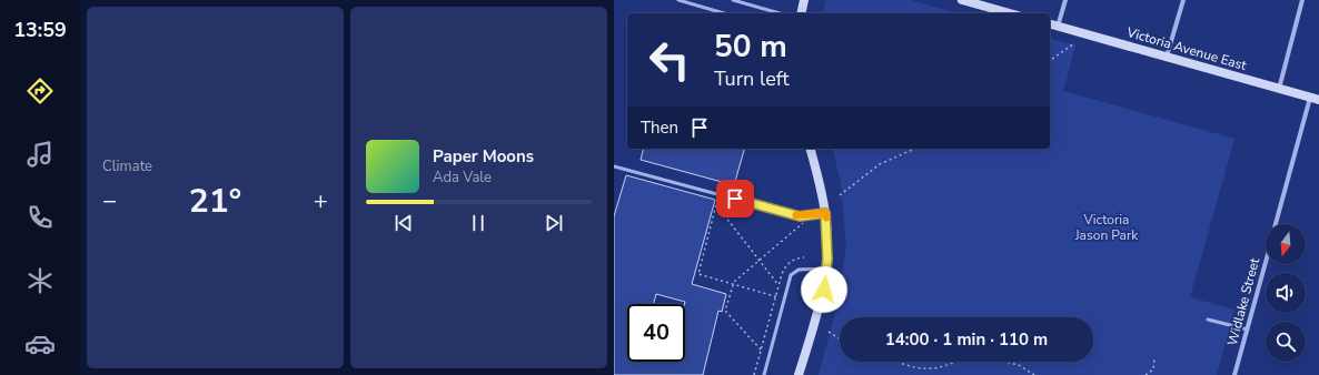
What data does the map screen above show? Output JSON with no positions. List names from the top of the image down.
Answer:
{
  "streets": {
    "street": ["Victoria Avenue East", "Widlake Street"]
  },
  "crossings": [
    ["Victoria Avenue East", "Widlake Street"]
  ],
  "parks": ["Victoria Jason Park"],
  "north": "bottom",
  "page": {
    "tabs": "13:59",
    "tile": "Climate",
    "turn": ["50 m", "Turn left"],
    "then": "Then",
    "song": ["Paper Moons", "Ada Vale"],
    "heat": ["−", "21°", "+"],
    "limit": "40",
    "trip": "14:00 · 1 min · 110 m"
  }
}
